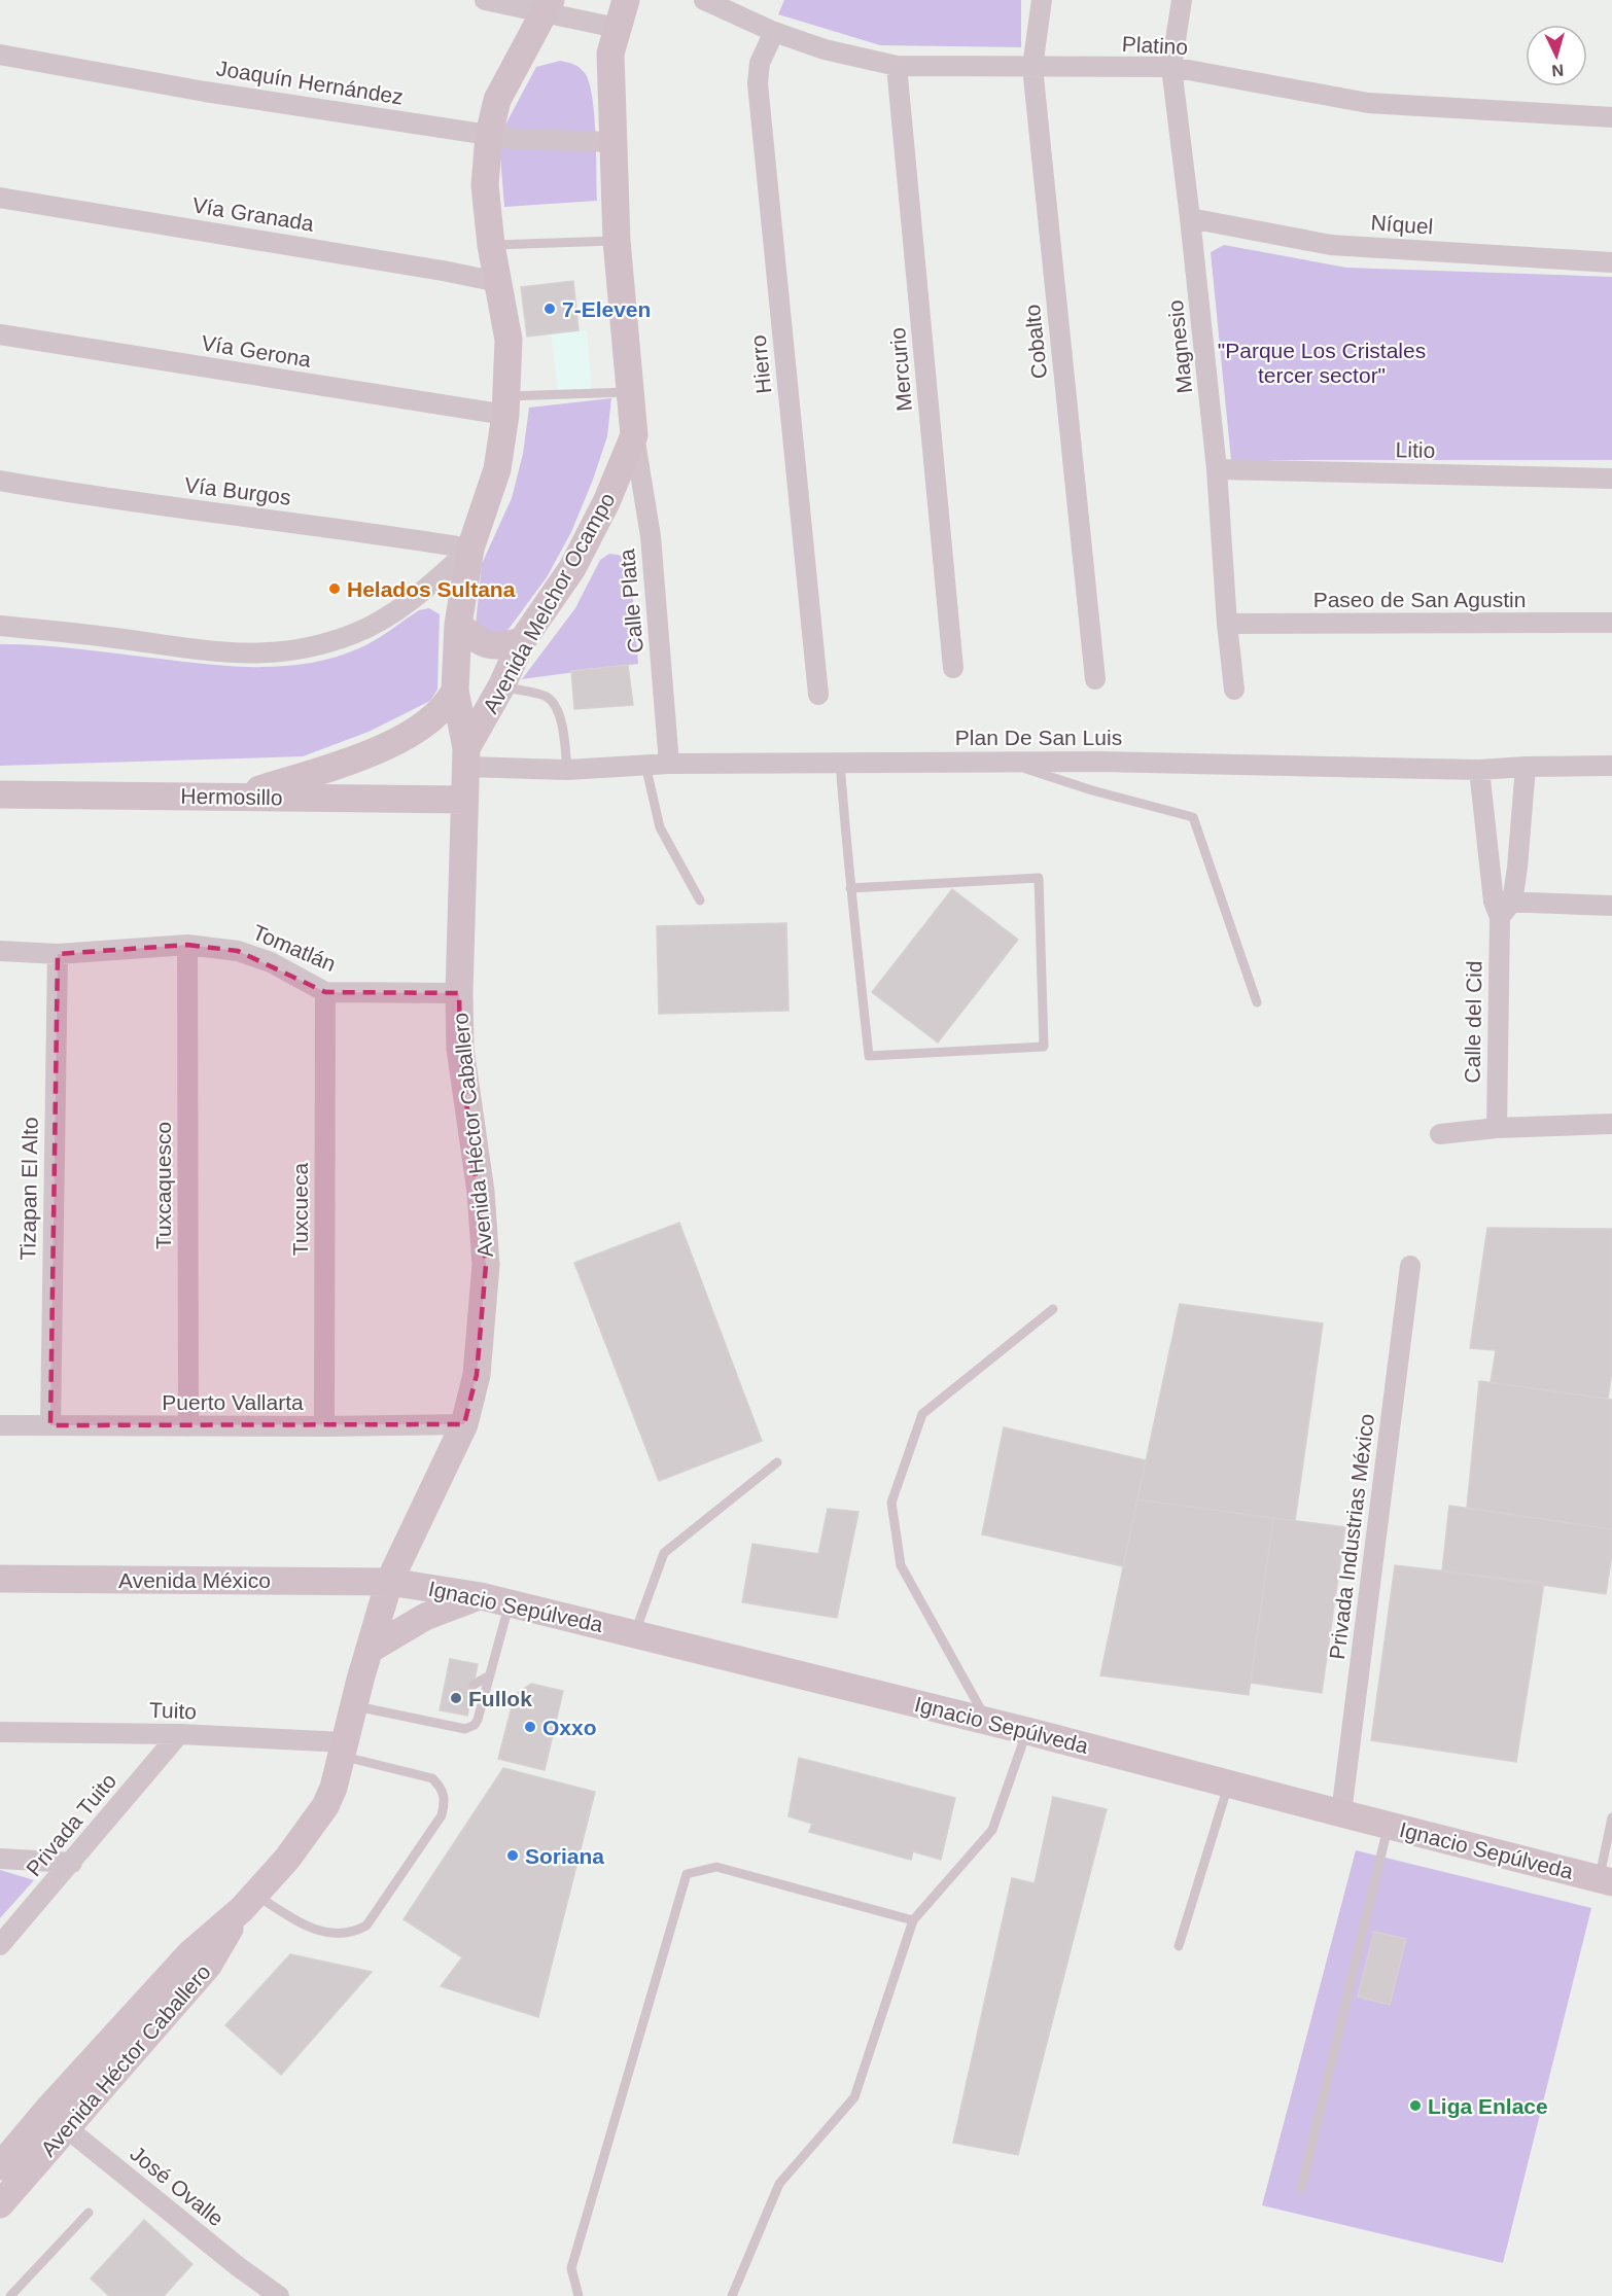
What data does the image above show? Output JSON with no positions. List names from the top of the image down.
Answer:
{
  "streets": {
    "main road": [
      "Avenida Melchor Ocampo",
      "Hermosillo",
      "Avenida Héctor Caballero",
      "Avenida México",
      "Ignacio Sepúlveda"
    ],
    "street": [
      "Platino",
      "Joaquín Hernández",
      "Vía Granada",
      "Níquel",
      "Cobalto",
      "Magnesio",
      "Vía Gerona",
      "Hierro",
      "Mercurio",
      "Litio",
      "Vía Burgos",
      "Paseo de San Agustin",
      "Calle Plata",
      "Plan De San Luis",
      "Tomatlán",
      "Calle del Cid",
      "Tuxcaquesco",
      "Tizapan El Alto",
      "Tuxcueca",
      "Puerto Vallarta",
      "Privada Industrias México",
      "Tuito",
      "Privada Tuito",
      "José Ovalle"
    ]
  },
  "crossings": [
    ["Platino", "Cobalto"],
    ["Platino", "Magnesio"],
    ["Platino", "Hierro"],
    ["Platino", "Mercurio"],
    ["Joaquín Hernández", "Avenida Melchor Ocampo"],
    ["Vía Granada", "Avenida Melchor Ocampo"],
    ["Níquel", "Magnesio"],
    ["Magnesio", "Litio"],
    ["Magnesio", "Paseo de San Agustin"],
    ["Vía Gerona", "Avenida Melchor Ocampo"],
    ["Vía Burgos", "Avenida Melchor Ocampo"],
    ["Calle Plata", "Avenida Melchor Ocampo"],
    ["Calle Plata", "Plan De San Luis"],
    ["Avenida Melchor Ocampo", "Plan De San Luis"],
    ["Avenida Melchor Ocampo", "Avenida Héctor Caballero"],
    ["Plan De San Luis", "Calle del Cid"],
    ["Plan De San Luis", "Avenida Héctor Caballero"],
    ["Hermosillo", "Avenida Héctor Caballero"],
    ["Tomatlán", "Avenida Héctor Caballero"],
    ["Tomatlán", "Tuxcaquesco"],
    ["Tomatlán", "Tizapan El Alto"],
    ["Tomatlán", "Tuxcueca"],
    ["Avenida Héctor Caballero", "Puerto Vallarta"],
    ["Avenida Héctor Caballero", "Avenida México"],
    ["Avenida Héctor Caballero", "Ignacio Sepúlveda"],
    ["Avenida Héctor Caballero", "Tuito"],
    ["Avenida Héctor Caballero", "José Ovalle"],
    ["Tuxcaquesco", "Puerto Vallarta"],
    ["Tizapan El Alto", "Puerto Vallarta"],
    ["Tuxcueca", "Puerto Vallarta"],
    ["Privada Industrias México", "Ignacio Sepúlveda"],
    ["Avenida México", "Ignacio Sepúlveda"],
    ["Tuito", "Privada Tuito"]
  ],
  "parks": ["\"Parque Los Cristales tercer sector\""],
  "places": [
    "7-Eleven",
    "Helados Sultana",
    "Fullok",
    "Oxxo",
    "Soriana",
    "Liga Enlace"
  ],
  "north": "bottom"
}
